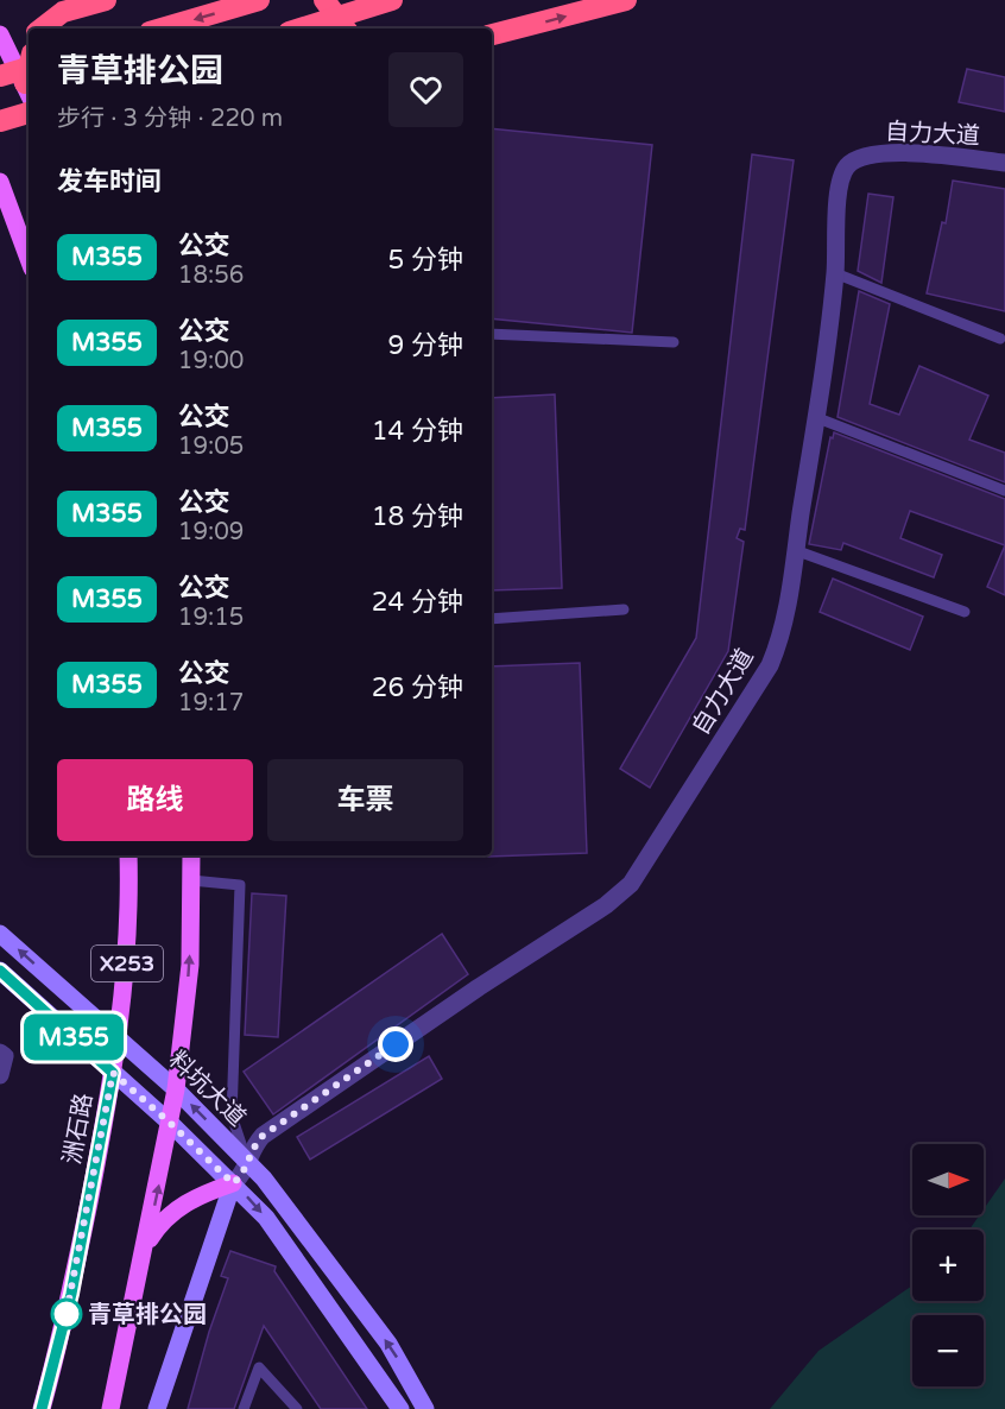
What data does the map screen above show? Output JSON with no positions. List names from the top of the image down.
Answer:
{
  "streets": {
    "main road": ["X253", "洲石路"],
    "street": ["自力大道", "料坑大道"]
  },
  "crossings": [
    ["自力大道", "料坑大道"],
    ["X253", "料坑大道"],
    ["料坑大道", "洲石路"]
  ],
  "places": ["青草排公园"],
  "lines": ["bus line M355"],
  "north": "right",
  "page": {
    "on_map": "M355",
    "heading": [
      ["青草排公园", "步行 · 3 分钟 · 220 m"],
      "发车时间"
    ],
    "list": [
      {
        "mark": "M355",
        "name": "公交",
        "note": "18:56",
        "value": "5 分钟"
      },
      {
        "mark": "M355",
        "name": "公交",
        "note": "19:00",
        "value": "9 分钟"
      },
      {
        "mark": "M355",
        "name": "公交",
        "note": "19:05",
        "value": "14 分钟"
      },
      {
        "mark": "M355",
        "name": "公交",
        "note": "19:09",
        "value": "18 分钟"
      },
      {
        "mark": "M355",
        "name": "公交",
        "note": "19:15",
        "value": "24 分钟"
      },
      {
        "mark": "M355",
        "name": "公交",
        "note": "19:17",
        "value": "26 分钟"
      }
    ],
    "buttons": ["路线", "车票"],
    "map_buttons": ["+", "−"]
  }
}
